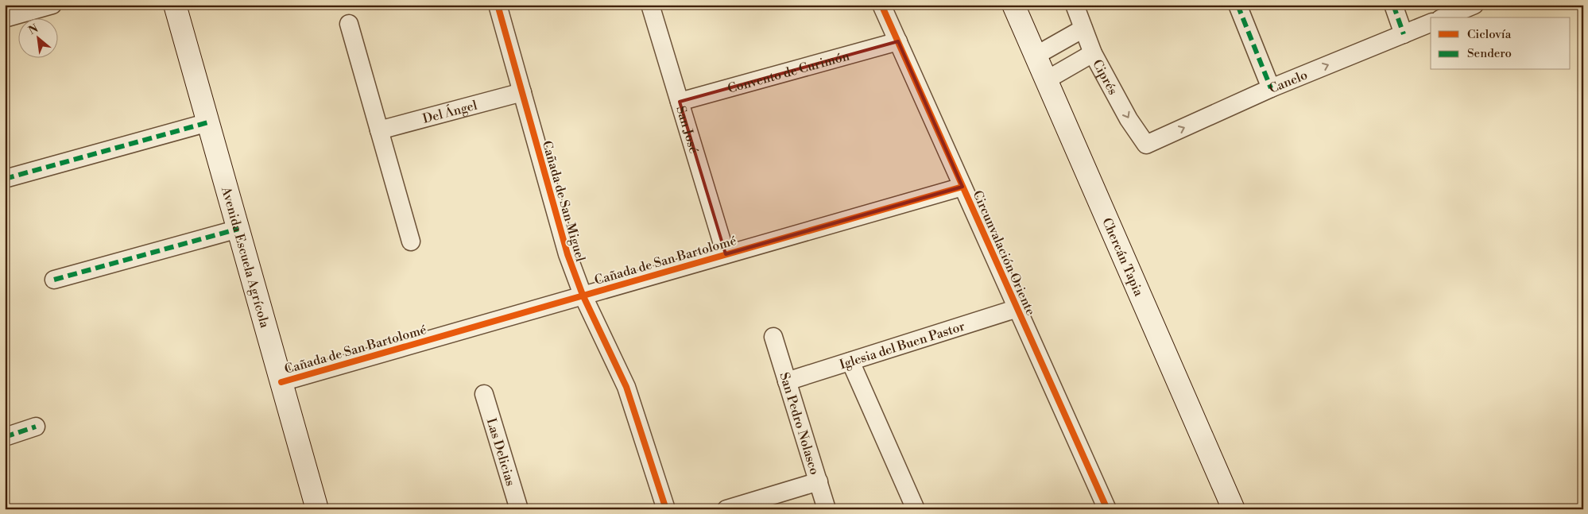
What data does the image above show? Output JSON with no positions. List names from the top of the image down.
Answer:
{
  "streets": {
    "main road": ["Avenida Escuela Agrícola", "Chercán Tapia"],
    "street": [
      "Convento de Curimón",
      "Ciprés",
      "Canelo",
      "Del Ángel",
      "San José",
      "Cañada de San Miguel",
      "Circunvalación Oriente",
      "Cañada de San Bartolomé",
      "Iglesia del Buen Pastor",
      "San Pedro Nolasco",
      "Las Delicias"
    ]
  },
  "crossings": [
    ["Convento de Curimón", "San José"],
    ["Convento de Curimón", "Circunvalación Oriente"],
    ["Ciprés", "Canelo"],
    ["Del Ángel", "Cañada de San Miguel"],
    ["San José", "Cañada de San Bartolomé"],
    ["Cañada de San Miguel", "Cañada de San Bartolomé"],
    ["Circunvalación Oriente", "Cañada de San Bartolomé"],
    ["Circunvalación Oriente", "Iglesia del Buen Pastor"],
    ["Avenida Escuela Agrícola", "Cañada de San Bartolomé"],
    ["Iglesia del Buen Pastor", "San Pedro Nolasco"]
  ],
  "one_way": ["Canelo"],
  "legend": ["Ciclovía", "Sendero"],
  "north": "top left"
}
